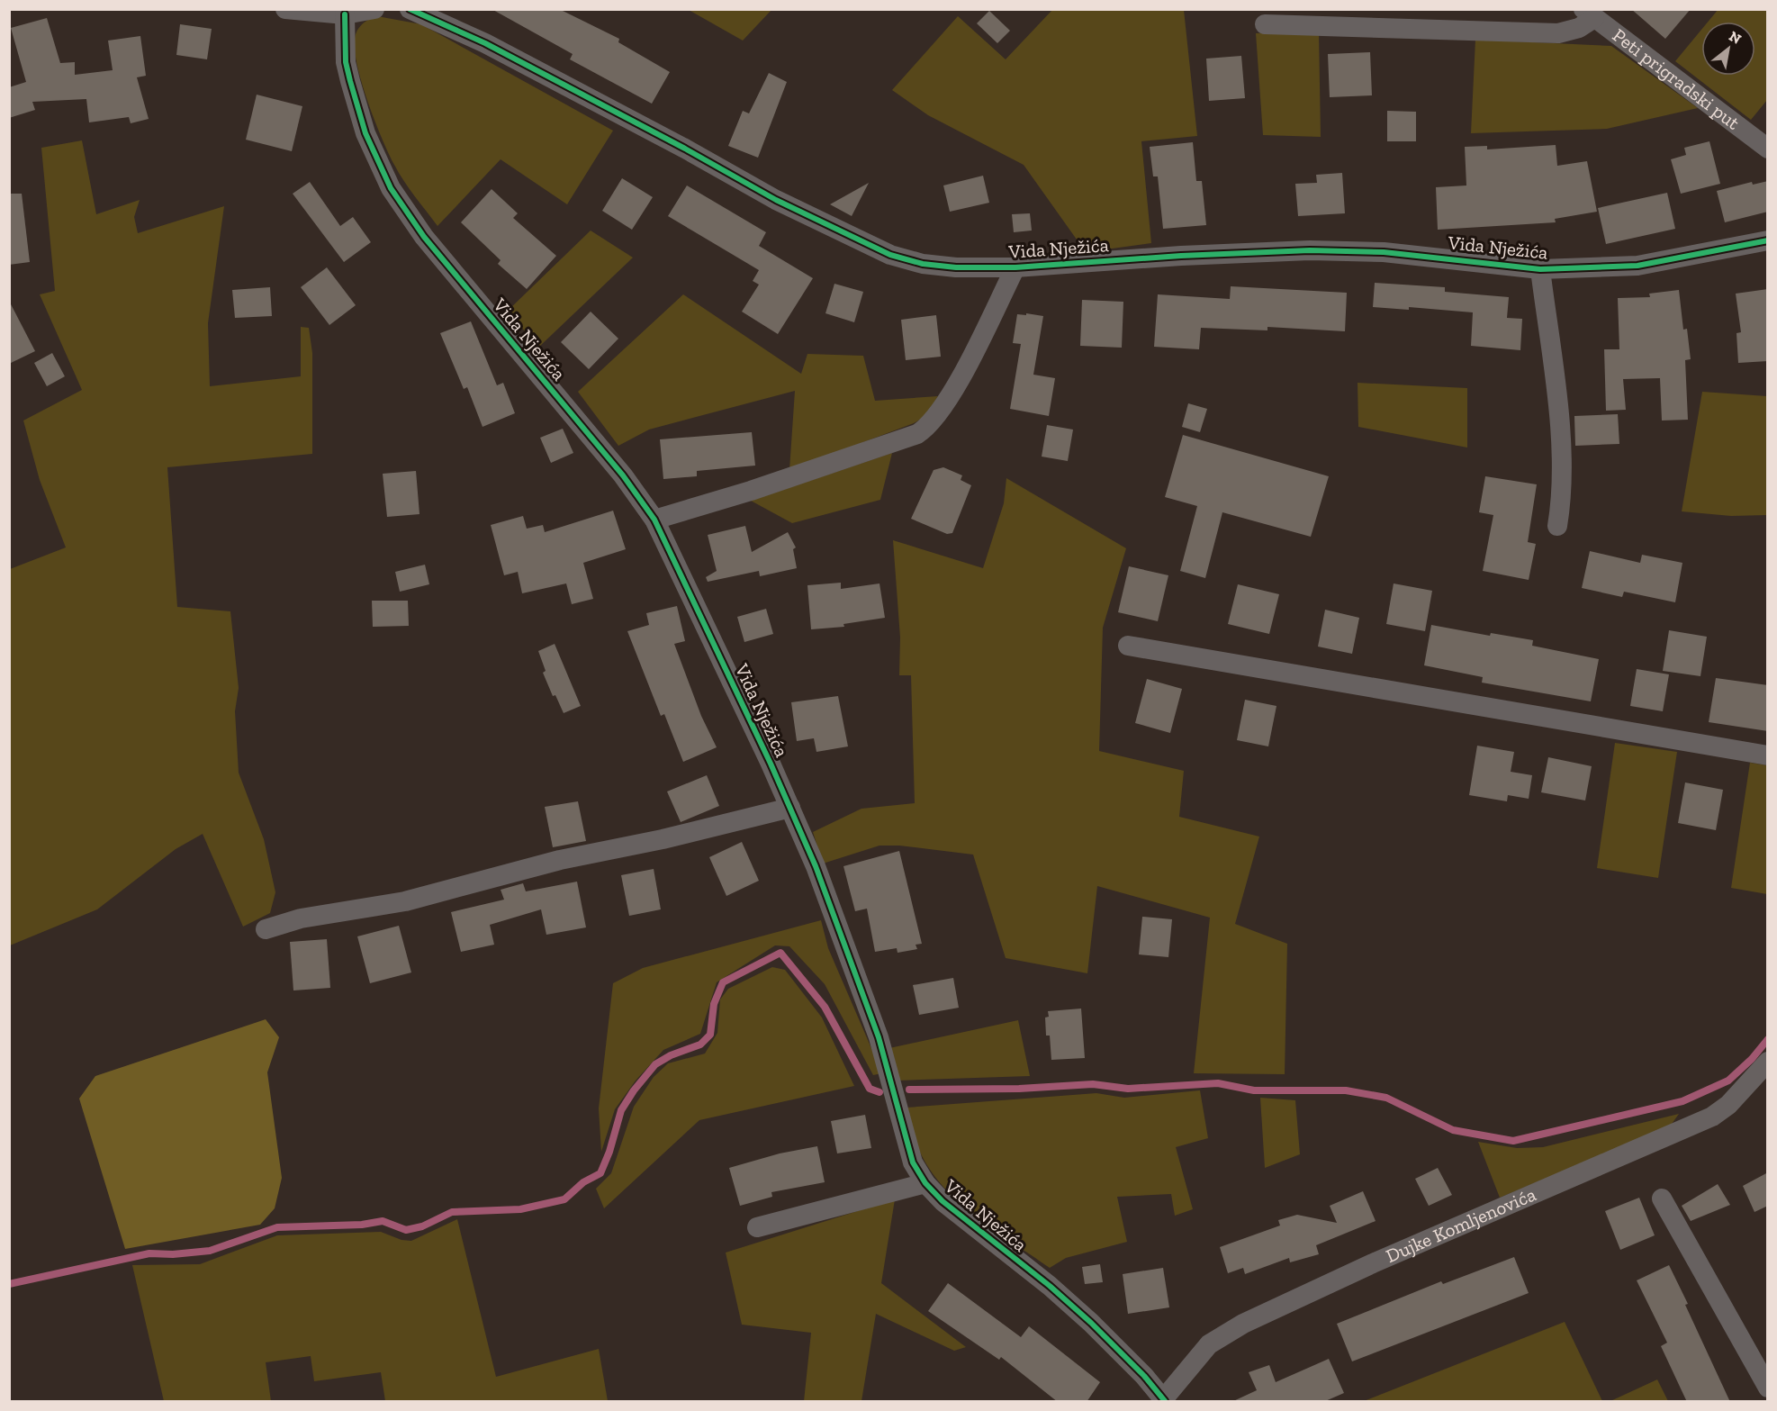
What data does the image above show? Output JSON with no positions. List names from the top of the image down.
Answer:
{
  "streets": {
    "street": ["Peti prigradski put", "Vida Nježića", "Dujke Komljenovića"]
  },
  "crossings": [
    ["Vida Nježića", "Dujke Komljenovića"]
  ],
  "north": "top right"
}
